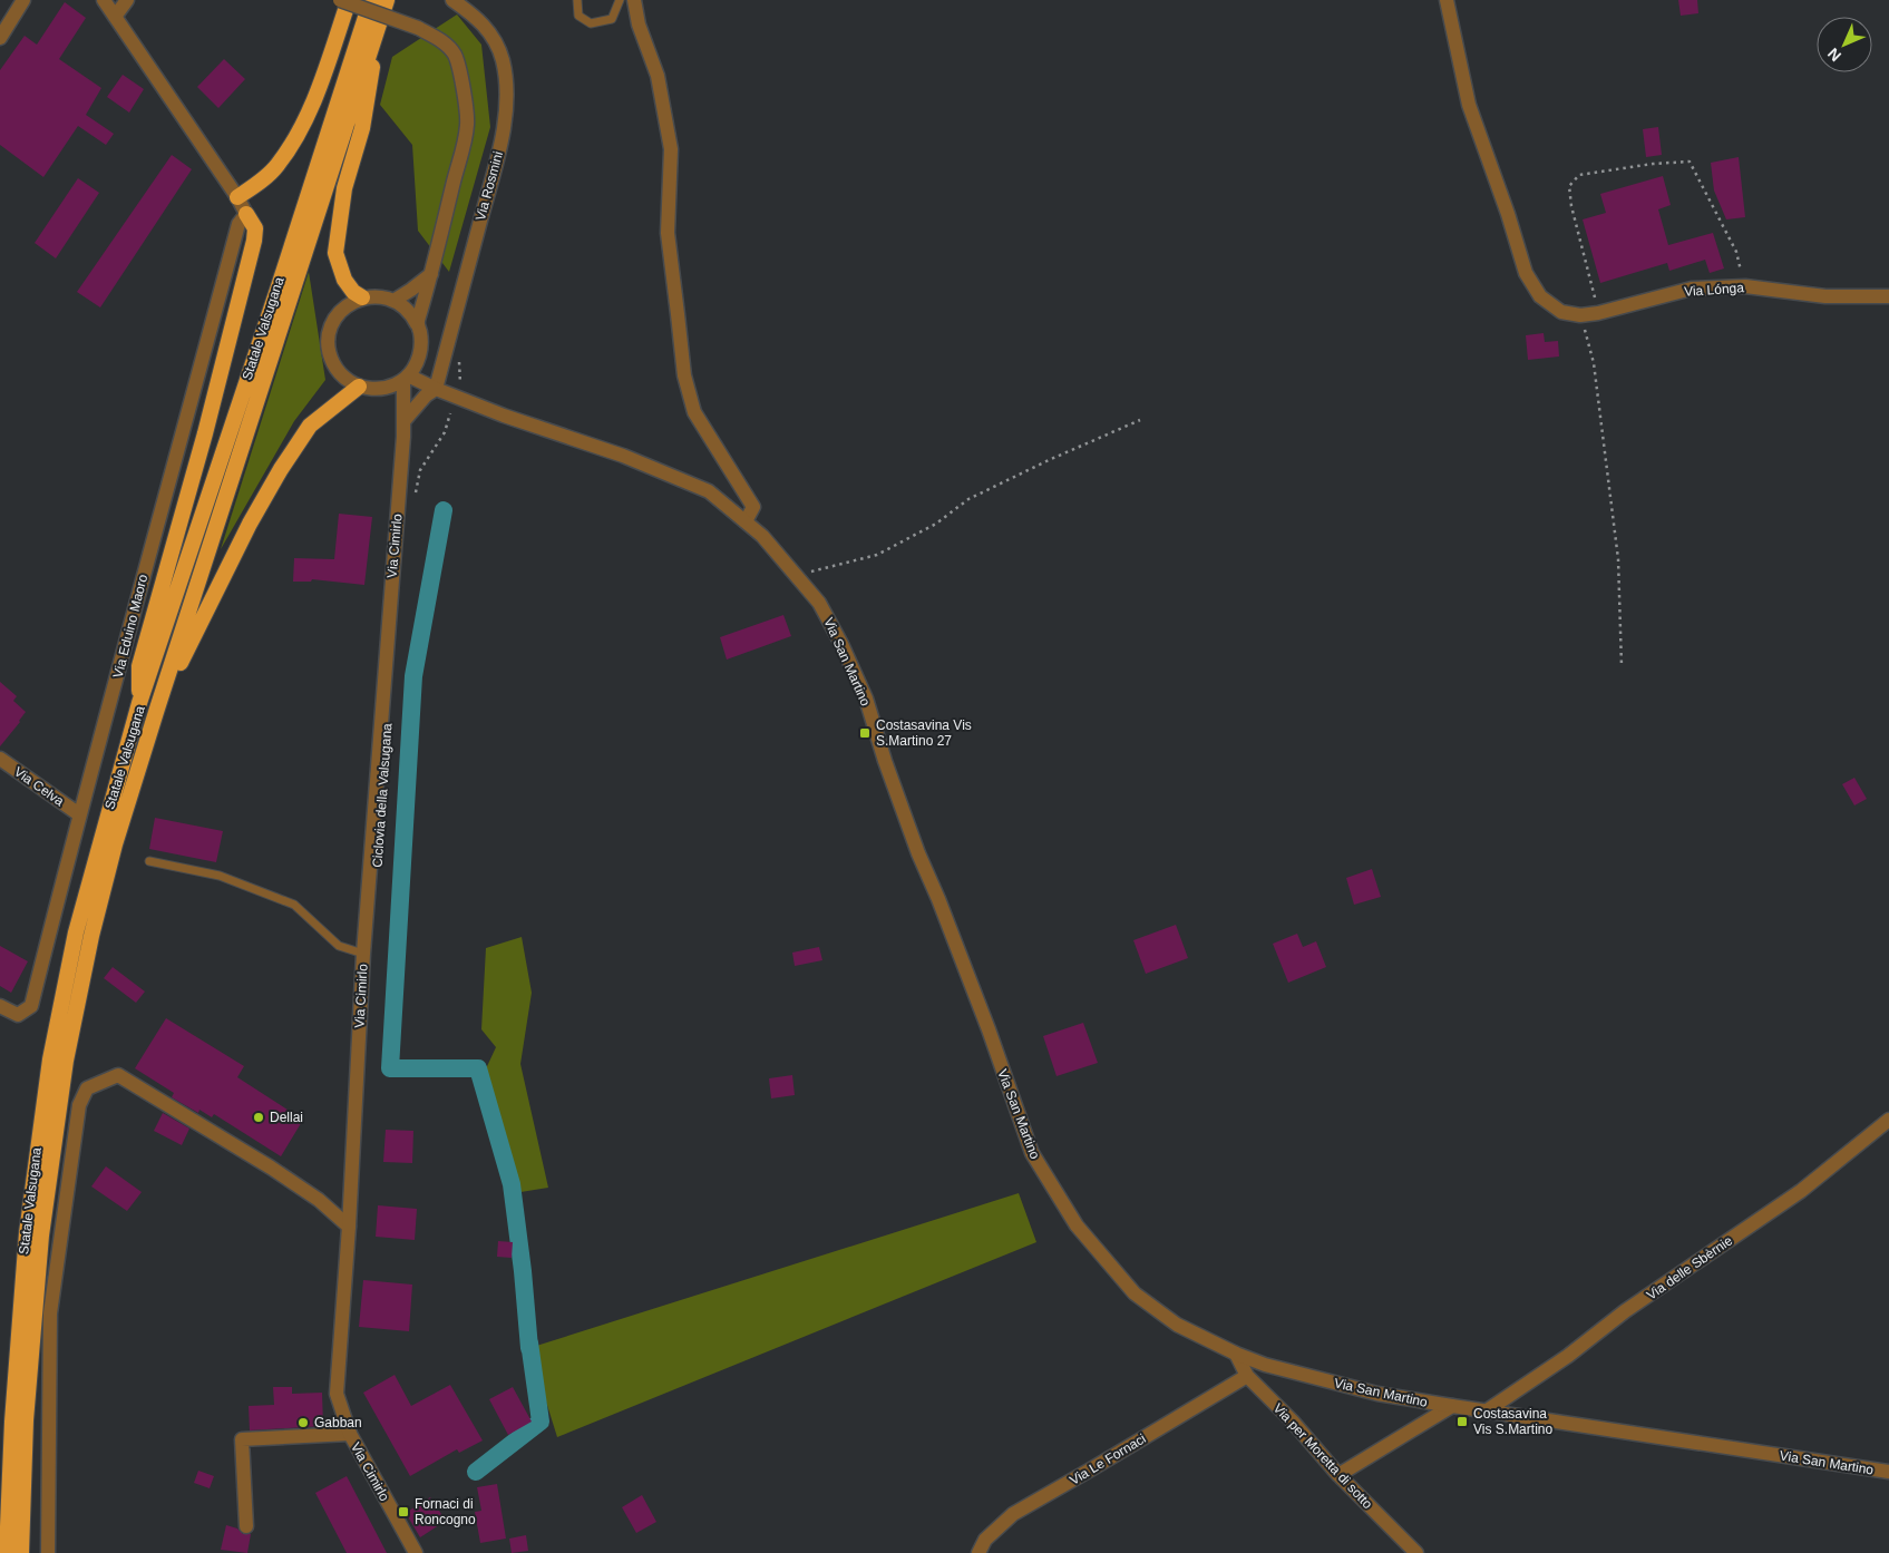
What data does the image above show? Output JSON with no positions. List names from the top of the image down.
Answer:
{
  "streets": {
    "highway": ["Statale Valsugana"],
    "street": [
      "Via Rosmini",
      "Via Lónga",
      "Via Cimirlo",
      "Via Eduino Maoro",
      "Via San Martino",
      "Via Celva",
      "Via delle Sbèrnie",
      "Via per Moretta di sotto",
      "Via Le Fornaci"
    ]
  },
  "crossings": [
    ["Via Rosmini", "Via San Martino"],
    ["Via Eduino Maoro", "Via Celva"],
    ["Via San Martino", "Via delle Sbèrnie"],
    ["Via San Martino", "Via per Moretta di sotto"],
    ["Via per Moretta di sotto", "Via Le Fornaci"]
  ],
  "places": {
    "transit": ["Costasavina Vis S.Martino 27", "Costasavina Vis S.Martino", "Fornaci di Roncogno"],
    "other": ["Dellai", "Gabban"]
  },
  "north": "bottom left"
}
